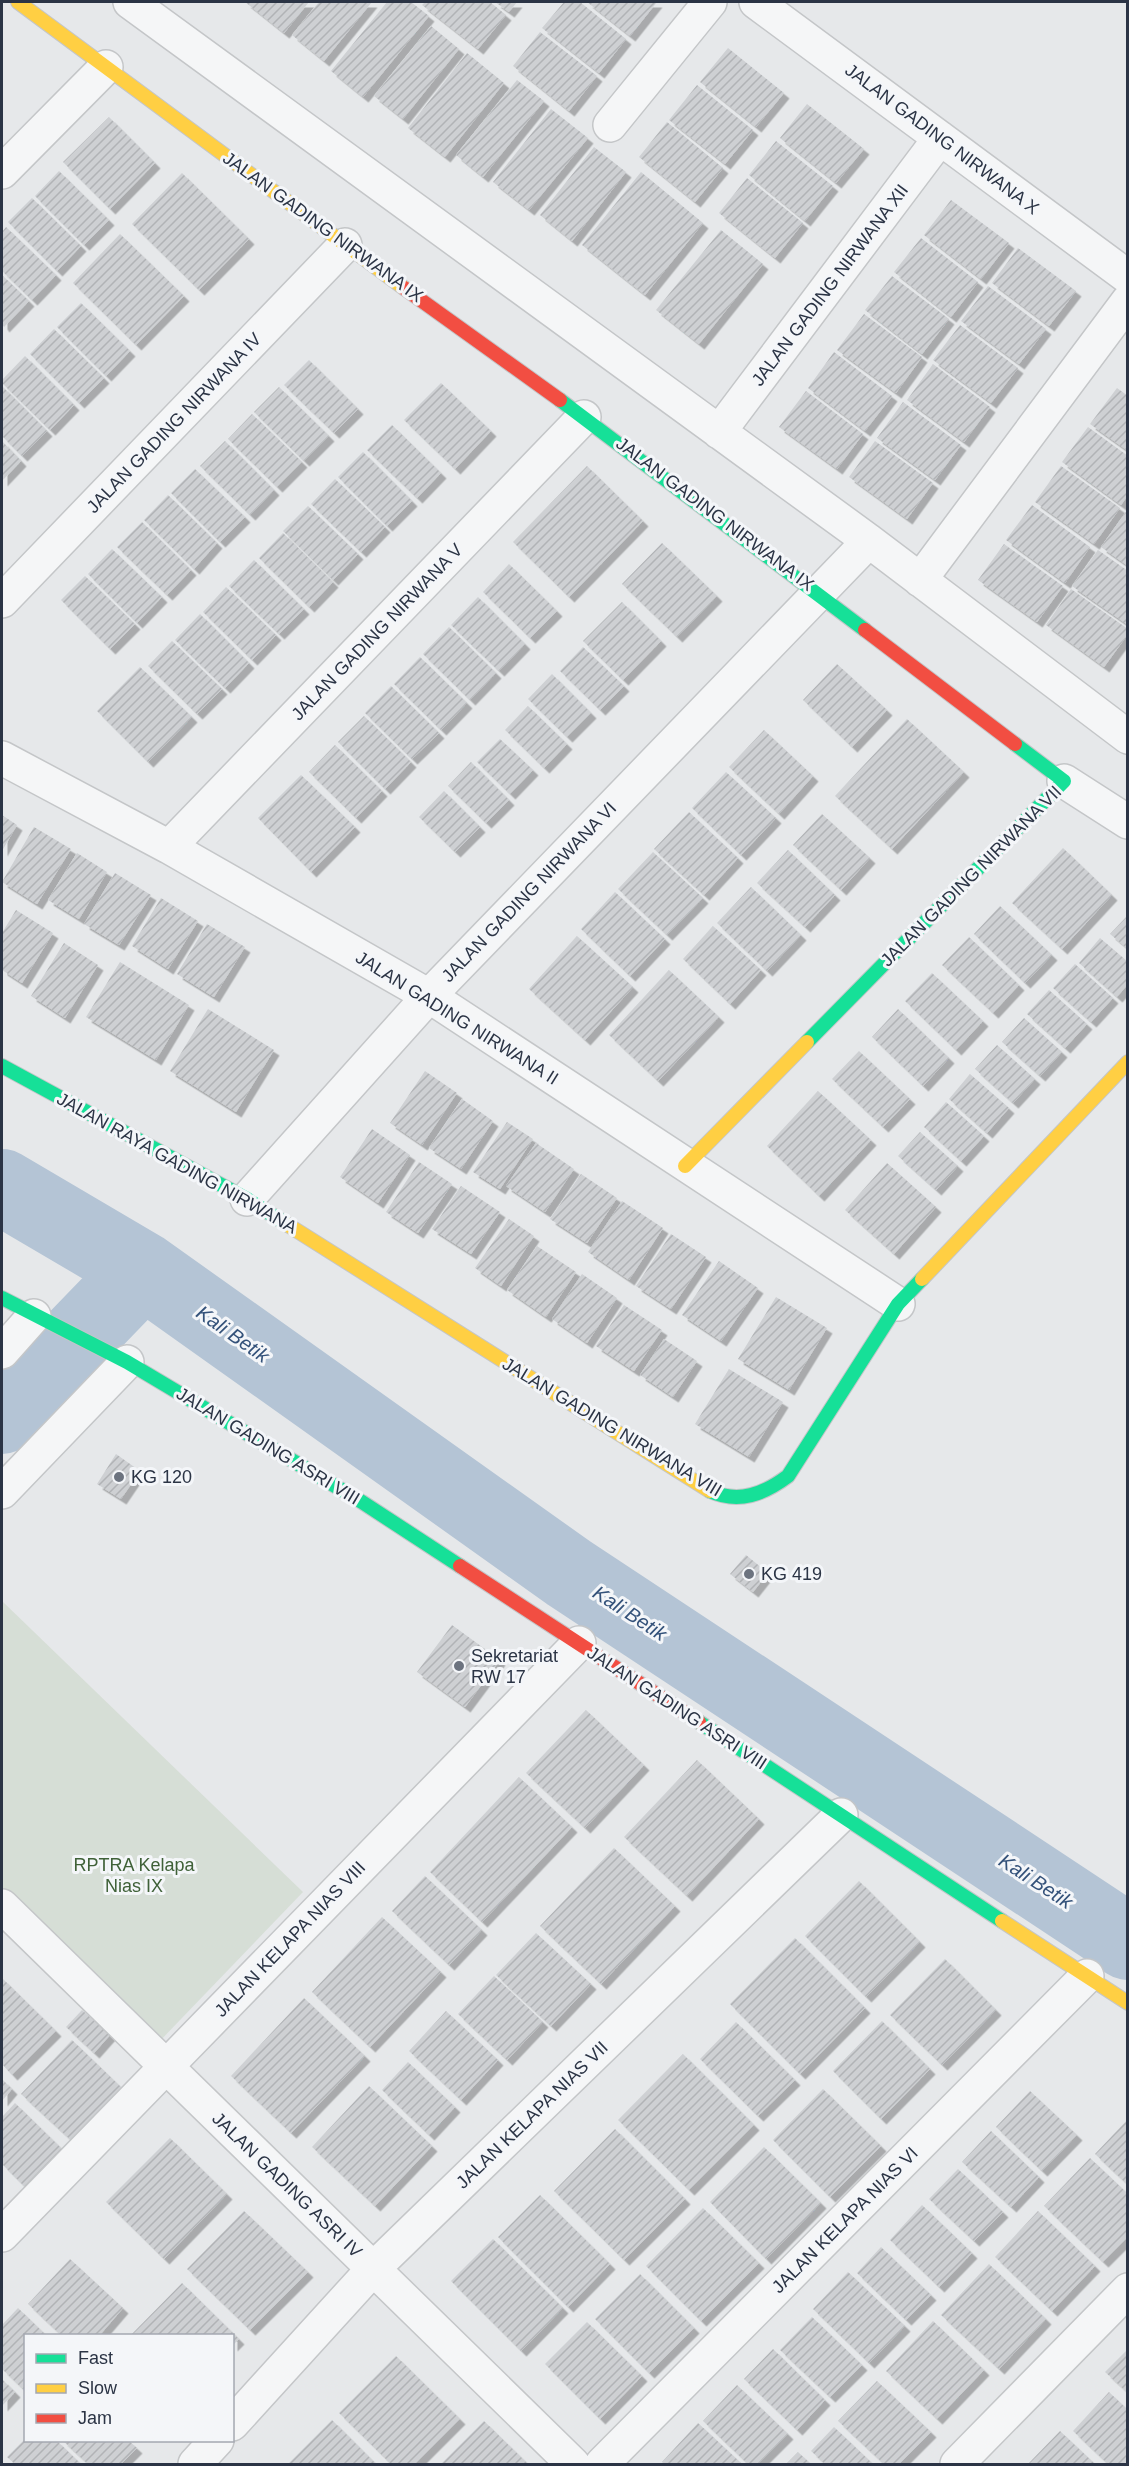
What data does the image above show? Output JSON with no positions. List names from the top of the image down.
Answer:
{
  "streets": {
    "street": [
      "JALAN GADING NIRWANA X",
      "JALAN GADING NIRWANA IX",
      "JALAN GADING NIRWANA XII",
      "JALAN GADING NIRWANA IV",
      "JALAN GADING NIRWANA V",
      "JALAN GADING NIRWANA VII",
      "JALAN GADING NIRWANA VI",
      "JALAN GADING NIRWANA II",
      "JALAN RAYA GADING NIRWANA",
      "JALAN GADING NIRWANA VIII",
      "JALAN GADING ASRI VIII",
      "JALAN KELAPA NIAS VIII",
      "JALAN KELAPA NIAS VII",
      "JALAN GADING ASRI IV",
      "JALAN KELAPA NIAS VI"
    ]
  },
  "crossings": [
    ["JALAN GADING NIRWANA X", "JALAN GADING NIRWANA XII"],
    ["JALAN GADING NIRWANA IX", "JALAN GADING NIRWANA IV"],
    ["JALAN GADING NIRWANA IX", "JALAN GADING NIRWANA V"],
    ["JALAN GADING NIRWANA IX", "JALAN GADING NIRWANA VII"],
    ["JALAN GADING NIRWANA IX", "JALAN GADING NIRWANA VI"],
    ["JALAN GADING NIRWANA V", "JALAN GADING NIRWANA II"],
    ["JALAN GADING NIRWANA VII", "JALAN GADING NIRWANA VI"],
    ["JALAN GADING NIRWANA VII", "JALAN GADING NIRWANA II"],
    ["JALAN GADING NIRWANA VI", "JALAN GADING NIRWANA II"],
    ["JALAN GADING NIRWANA VI", "JALAN RAYA GADING NIRWANA"],
    ["JALAN GADING NIRWANA II", "JALAN GADING NIRWANA VIII"],
    ["JALAN RAYA GADING NIRWANA", "JALAN GADING NIRWANA VIII"],
    ["JALAN GADING ASRI VIII", "JALAN KELAPA NIAS VIII"],
    ["JALAN GADING ASRI VIII", "JALAN KELAPA NIAS VII"],
    ["JALAN GADING ASRI VIII", "JALAN KELAPA NIAS VI"],
    ["JALAN KELAPA NIAS VIII", "JALAN GADING ASRI IV"],
    ["JALAN KELAPA NIAS VII", "JALAN GADING ASRI IV"]
  ],
  "water": ["Kali Betik"],
  "parks": ["RPTRA Kelapa Nias IX"],
  "places": ["KG 120", "KG 419", "Sekretariat RW 17"],
  "legend": ["Fast", "Slow", "Jam"]
}
